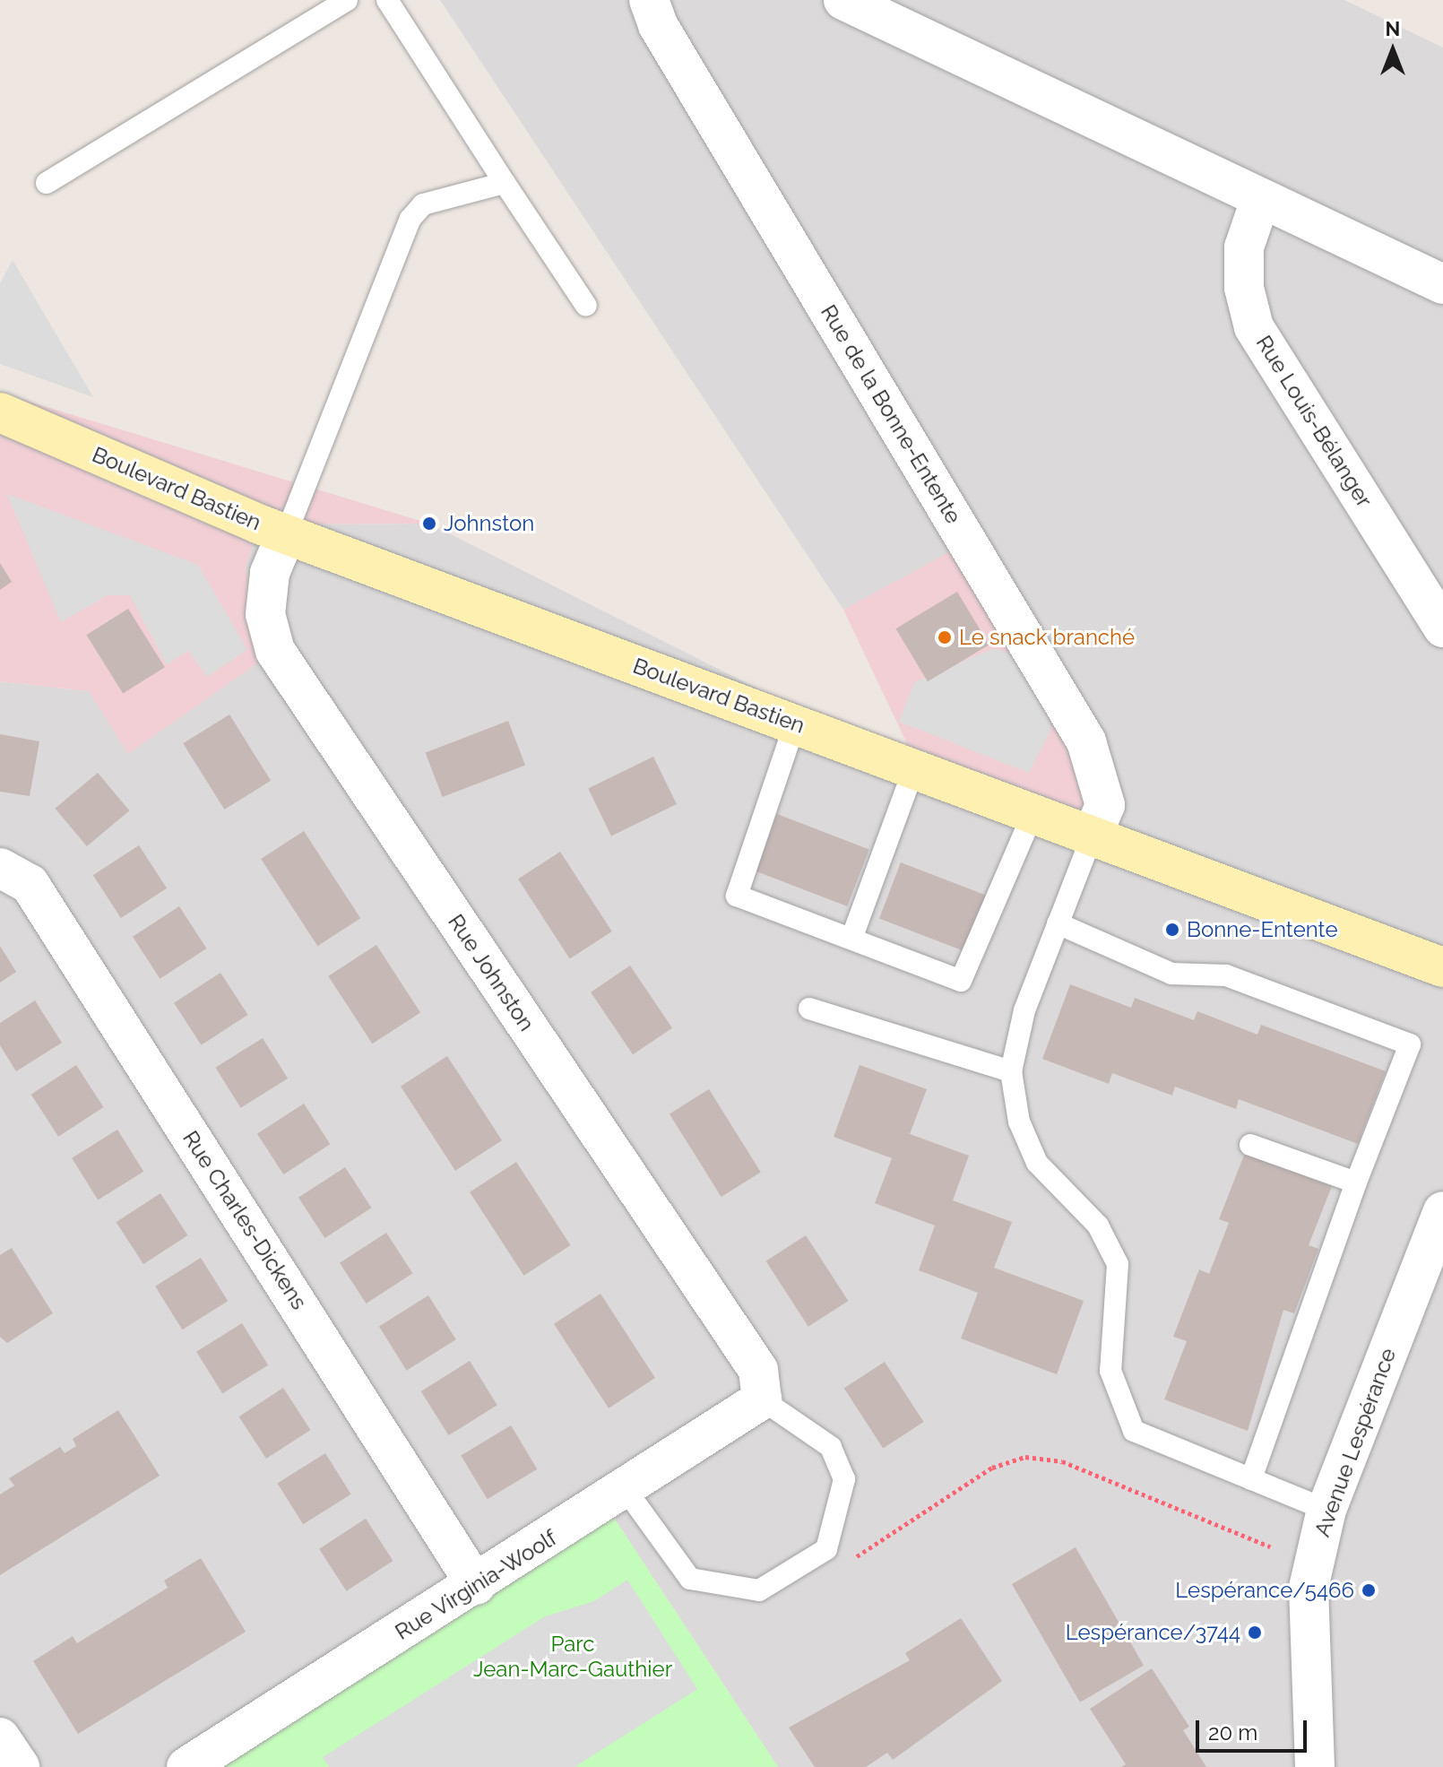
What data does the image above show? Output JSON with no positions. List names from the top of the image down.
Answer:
{
  "streets": {
    "main road": ["Boulevard Bastien"],
    "street": [
      "Rue de la Bonne-Entente",
      "Rue Louis-Bélanger",
      "Rue Johnston",
      "Rue Charles-Dickens",
      "Avenue Lespérance",
      "Rue Virginia-Woolf"
    ]
  },
  "crossings": [
    ["Rue de la Bonne-Entente", "Boulevard Bastien"],
    ["Boulevard Bastien", "Rue Johnston"],
    ["Rue Johnston", "Rue Virginia-Woolf"],
    ["Rue Charles-Dickens", "Rue Virginia-Woolf"]
  ],
  "parks": ["Parc Jean-Marc-Gauthier"],
  "places": [
    "Johnston",
    "Le snack branché",
    "Bonne-Entente",
    "Lespérance/5466",
    "Lespérance/3744"
  ],
  "scale_bar": "20 m",
  "north": "top"
}
